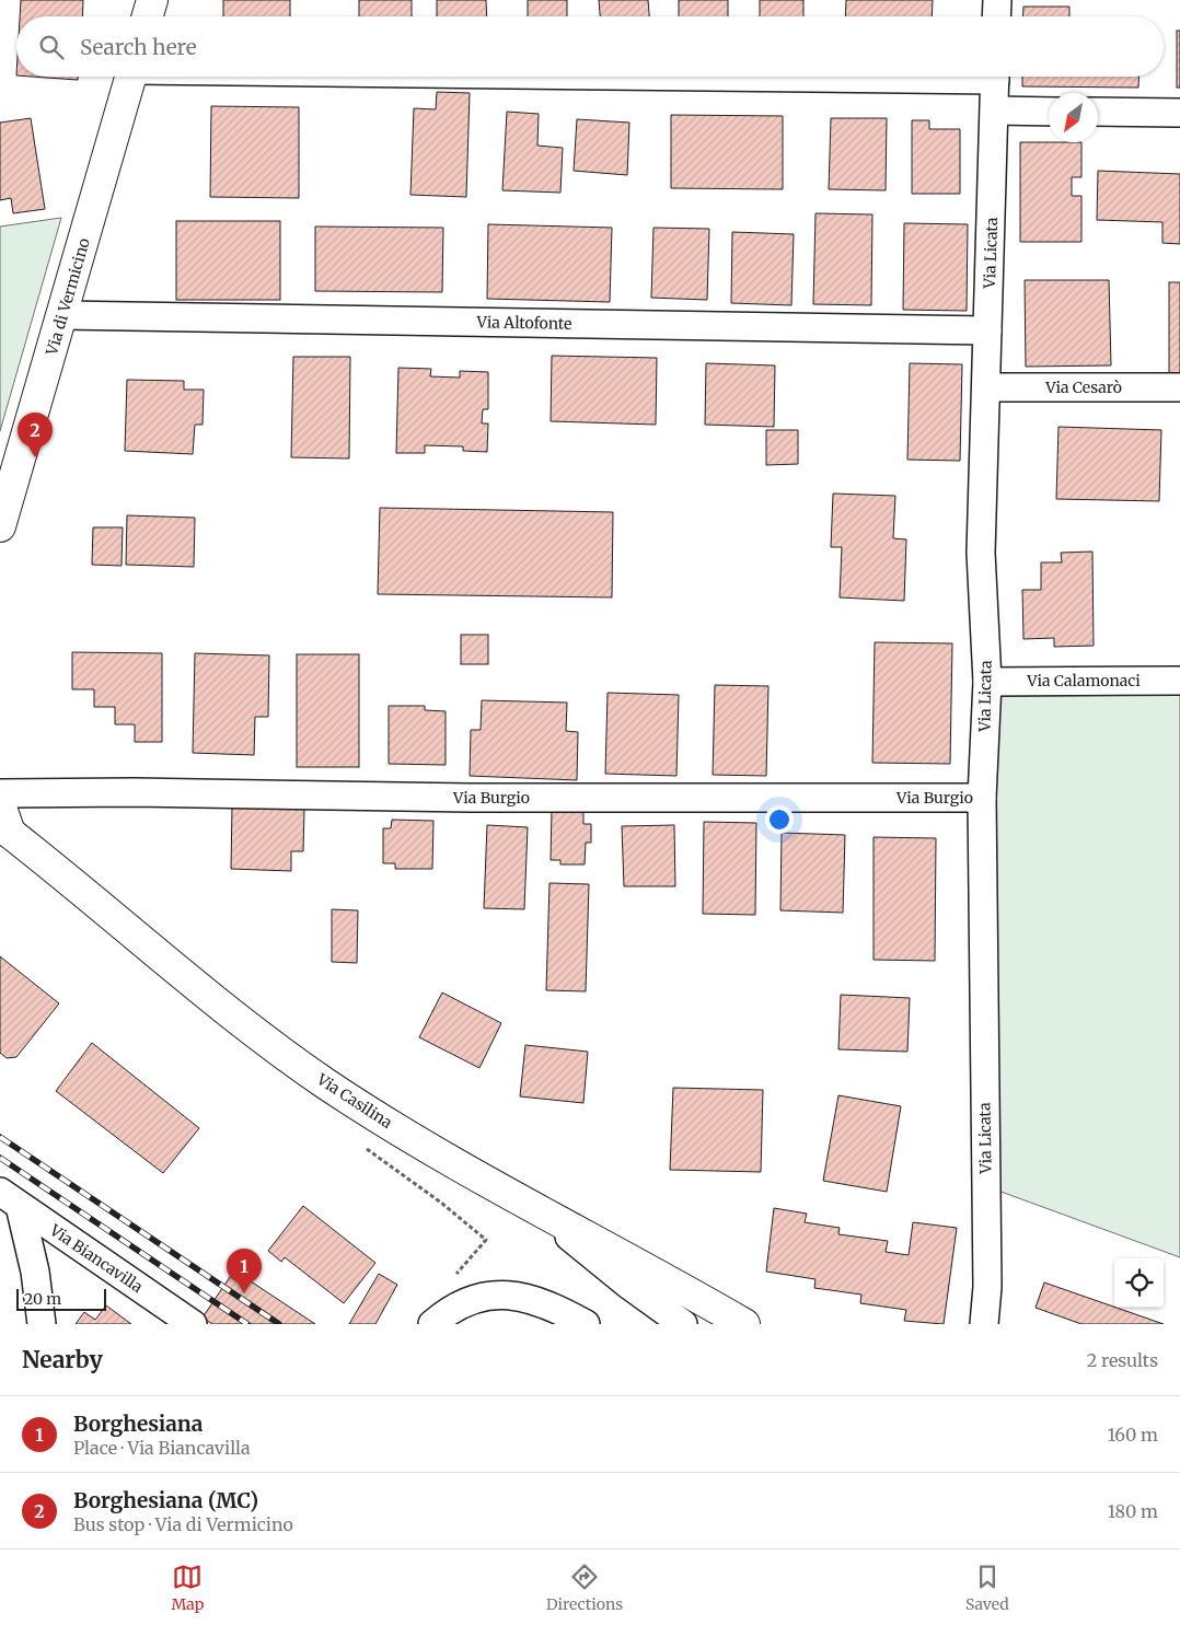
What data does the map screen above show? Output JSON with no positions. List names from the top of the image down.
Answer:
{
  "streets": {
    "main road": ["Via di Vermicino", "Via Casilina"],
    "street": [
      "Via Licata",
      "Via Altofonte",
      "Via Cesarò",
      "Via Calamonaci",
      "Via Burgio",
      "Via Biancavilla"
    ]
  },
  "crossings": [
    ["Via Licata", "Via Altofonte"],
    ["Via Licata", "Via Cesarò"],
    ["Via Licata", "Via Calamonaci"],
    ["Via Licata", "Via Burgio"],
    ["Via di Vermicino", "Via Altofonte"]
  ],
  "scale_bar": "20 m",
  "north": "bottom left",
  "page": {
    "search": "Search here",
    "pins": ["2", "1"],
    "scale": "20 m",
    "heading": ["Nearby", "2 results"],
    "list": [
      {
        "mark": "1",
        "name": "Borghesiana",
        "note": "Place · Via Biancavilla",
        "value": "160 m"
      },
      {
        "mark": "2",
        "name": "Borghesiana (MC)",
        "note": "Bus stop · Via di Vermicino",
        "value": "180 m"
      }
    ],
    "nav": ["Map", "Directions", "Saved"]
  }
}
